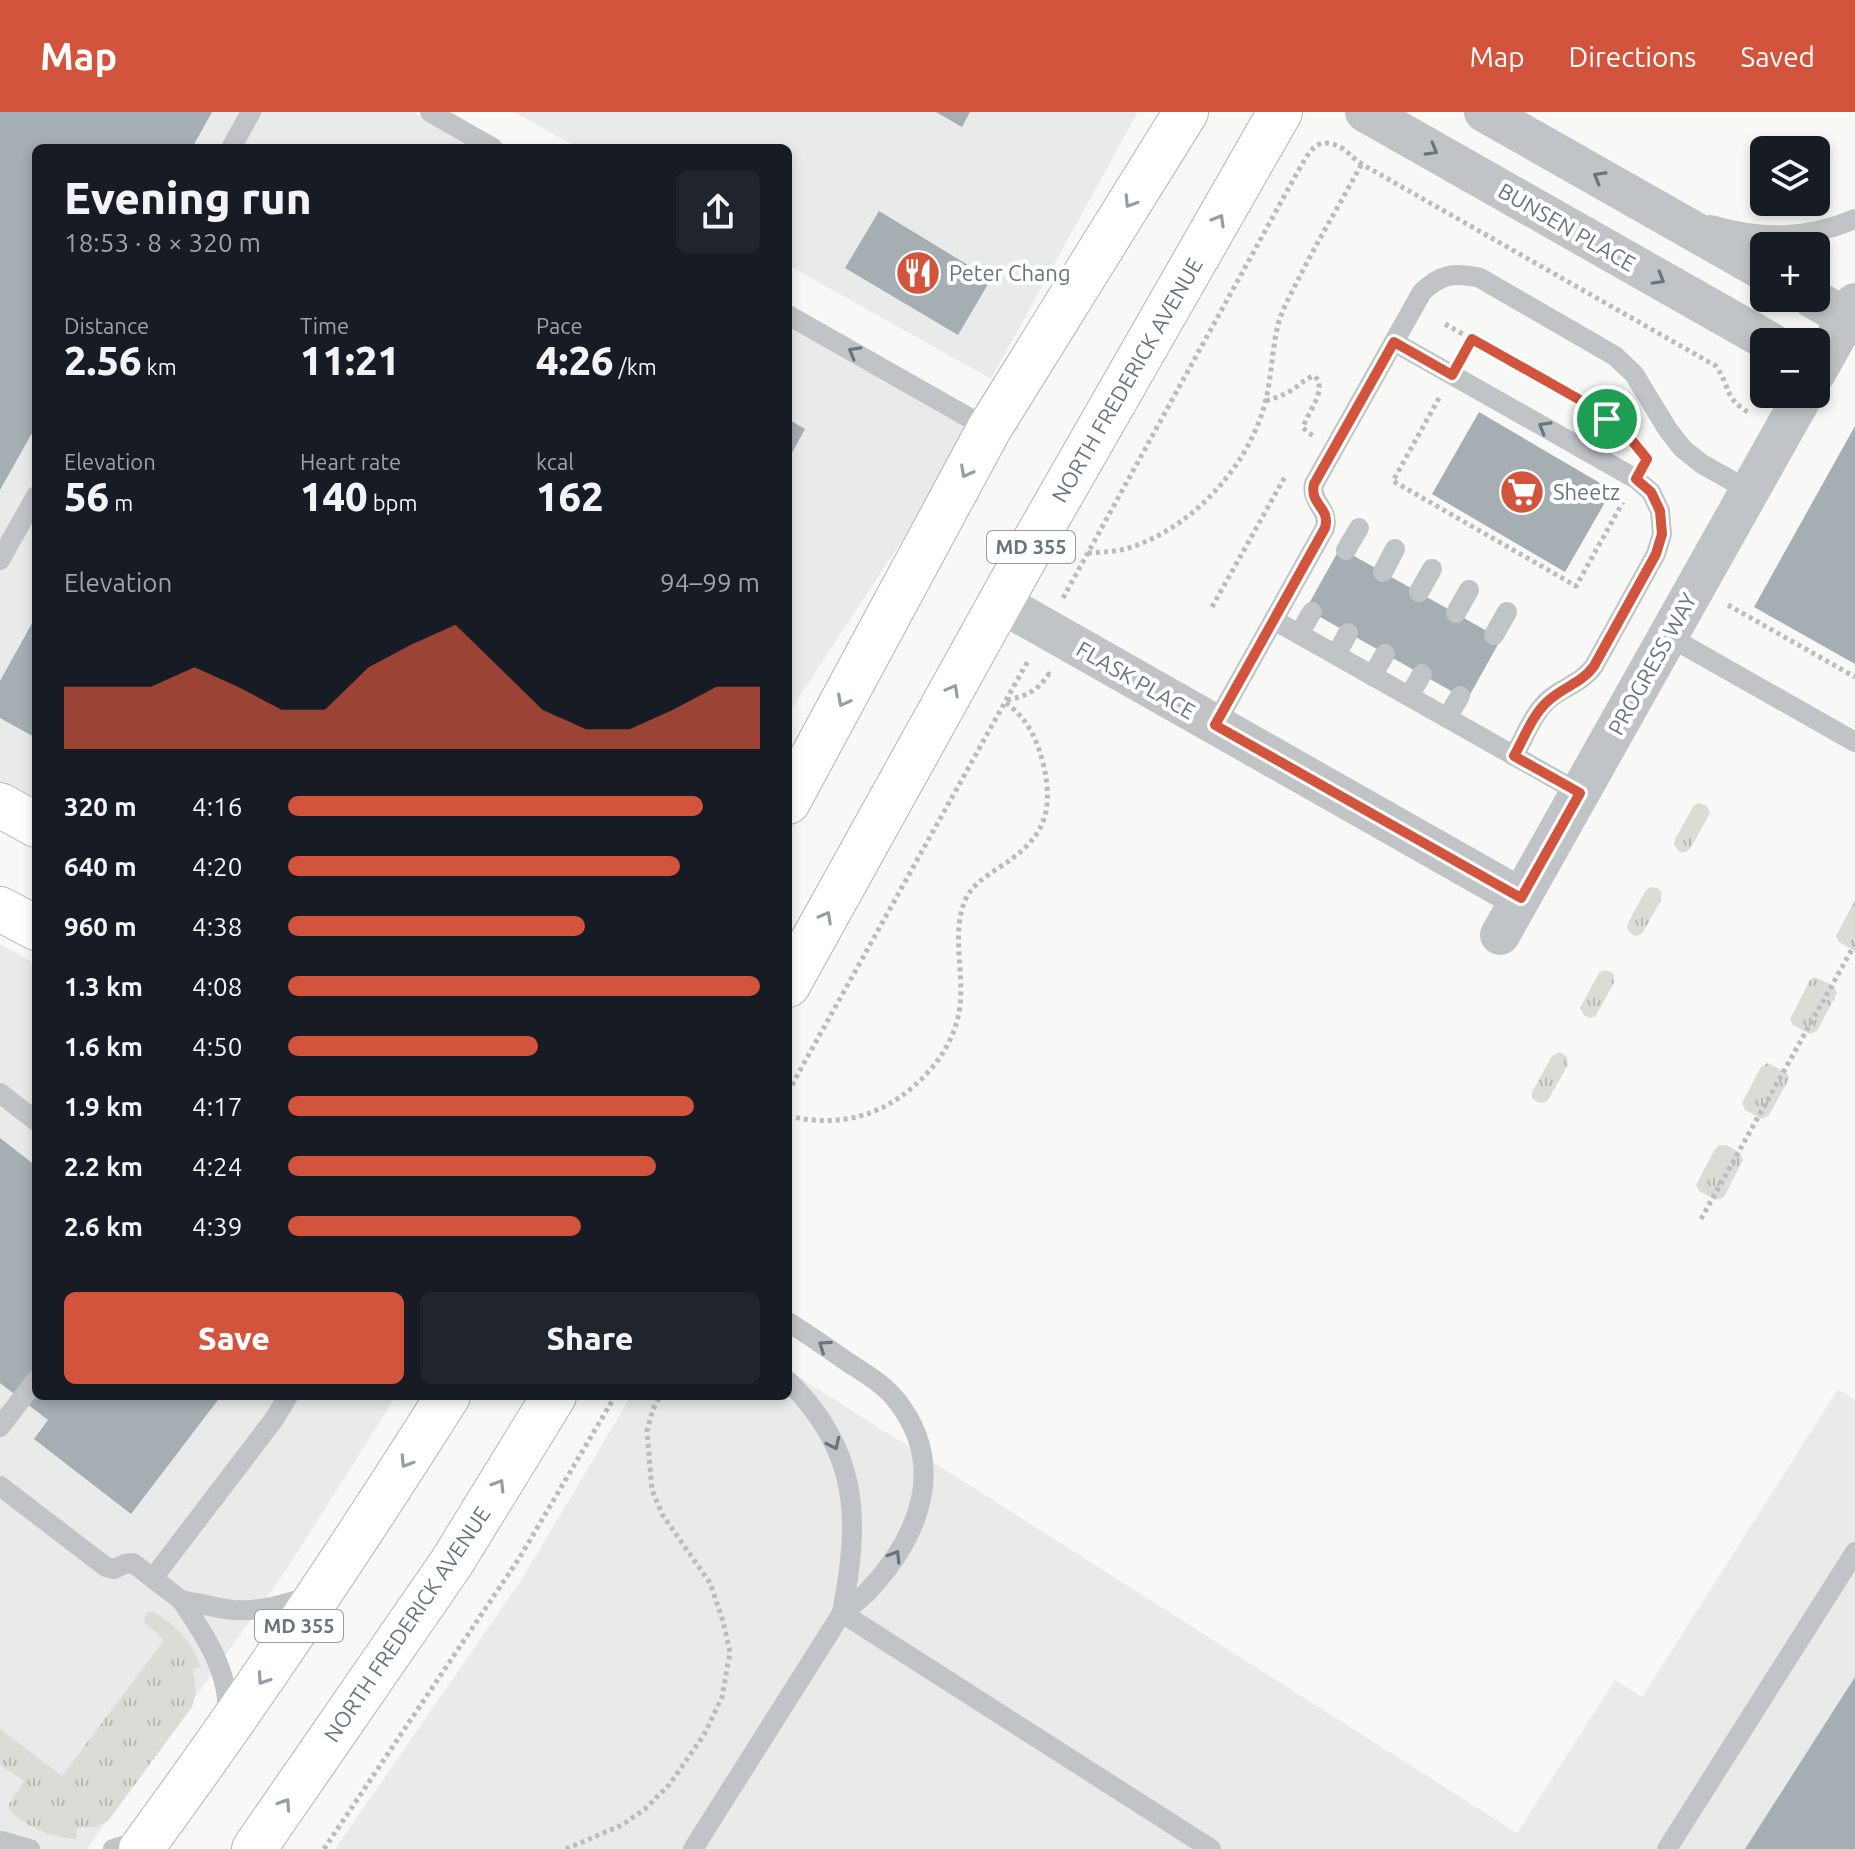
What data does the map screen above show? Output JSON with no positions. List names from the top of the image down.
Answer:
{
  "streets": {
    "main road": ["NORTH FREDERICK AVENUE", "MD 355"],
    "street": ["BUNSEN PLACE", "PROGRESS WAY", "FLASK PLACE"]
  },
  "crossings": [
    ["NORTH FREDERICK AVENUE", "FLASK PLACE"],
    ["PROGRESS WAY", "FLASK PLACE"]
  ],
  "places": {
    "restaurant": ["Peter Chang"],
    "supermarket": ["Sheetz"]
  },
  "page": {
    "header": "Map",
    "nav": ["Map", "Directions", "Saved"],
    "map_buttons": ["+", "−"],
    "heading": ["Evening run", "18:53 · 8 × 320 m"],
    "stats": [
      ["Distance", "2.56 km"],
      ["Time", "11:21"],
      ["Pace", "4:26 /km"],
      ["Elevation", "56 m"],
      ["Heart rate", "140 bpm"],
      ["kcal", "162"]
    ],
    "chart": ["Elevation", "94–99 m"],
    "list": [
      {
        "name": "320 m",
        "note": "4:16"
      },
      {
        "name": "640 m",
        "note": "4:20"
      },
      {
        "name": "960 m",
        "note": "4:38"
      },
      {
        "name": "1.3 km",
        "note": "4:08"
      },
      {
        "name": "1.6 km",
        "note": "4:50"
      },
      {
        "name": "1.9 km",
        "note": "4:17"
      },
      {
        "name": "2.2 km",
        "note": "4:24"
      },
      {
        "name": "2.6 km",
        "note": "4:39"
      }
    ],
    "buttons": ["Save", "Share"]
  }
}
